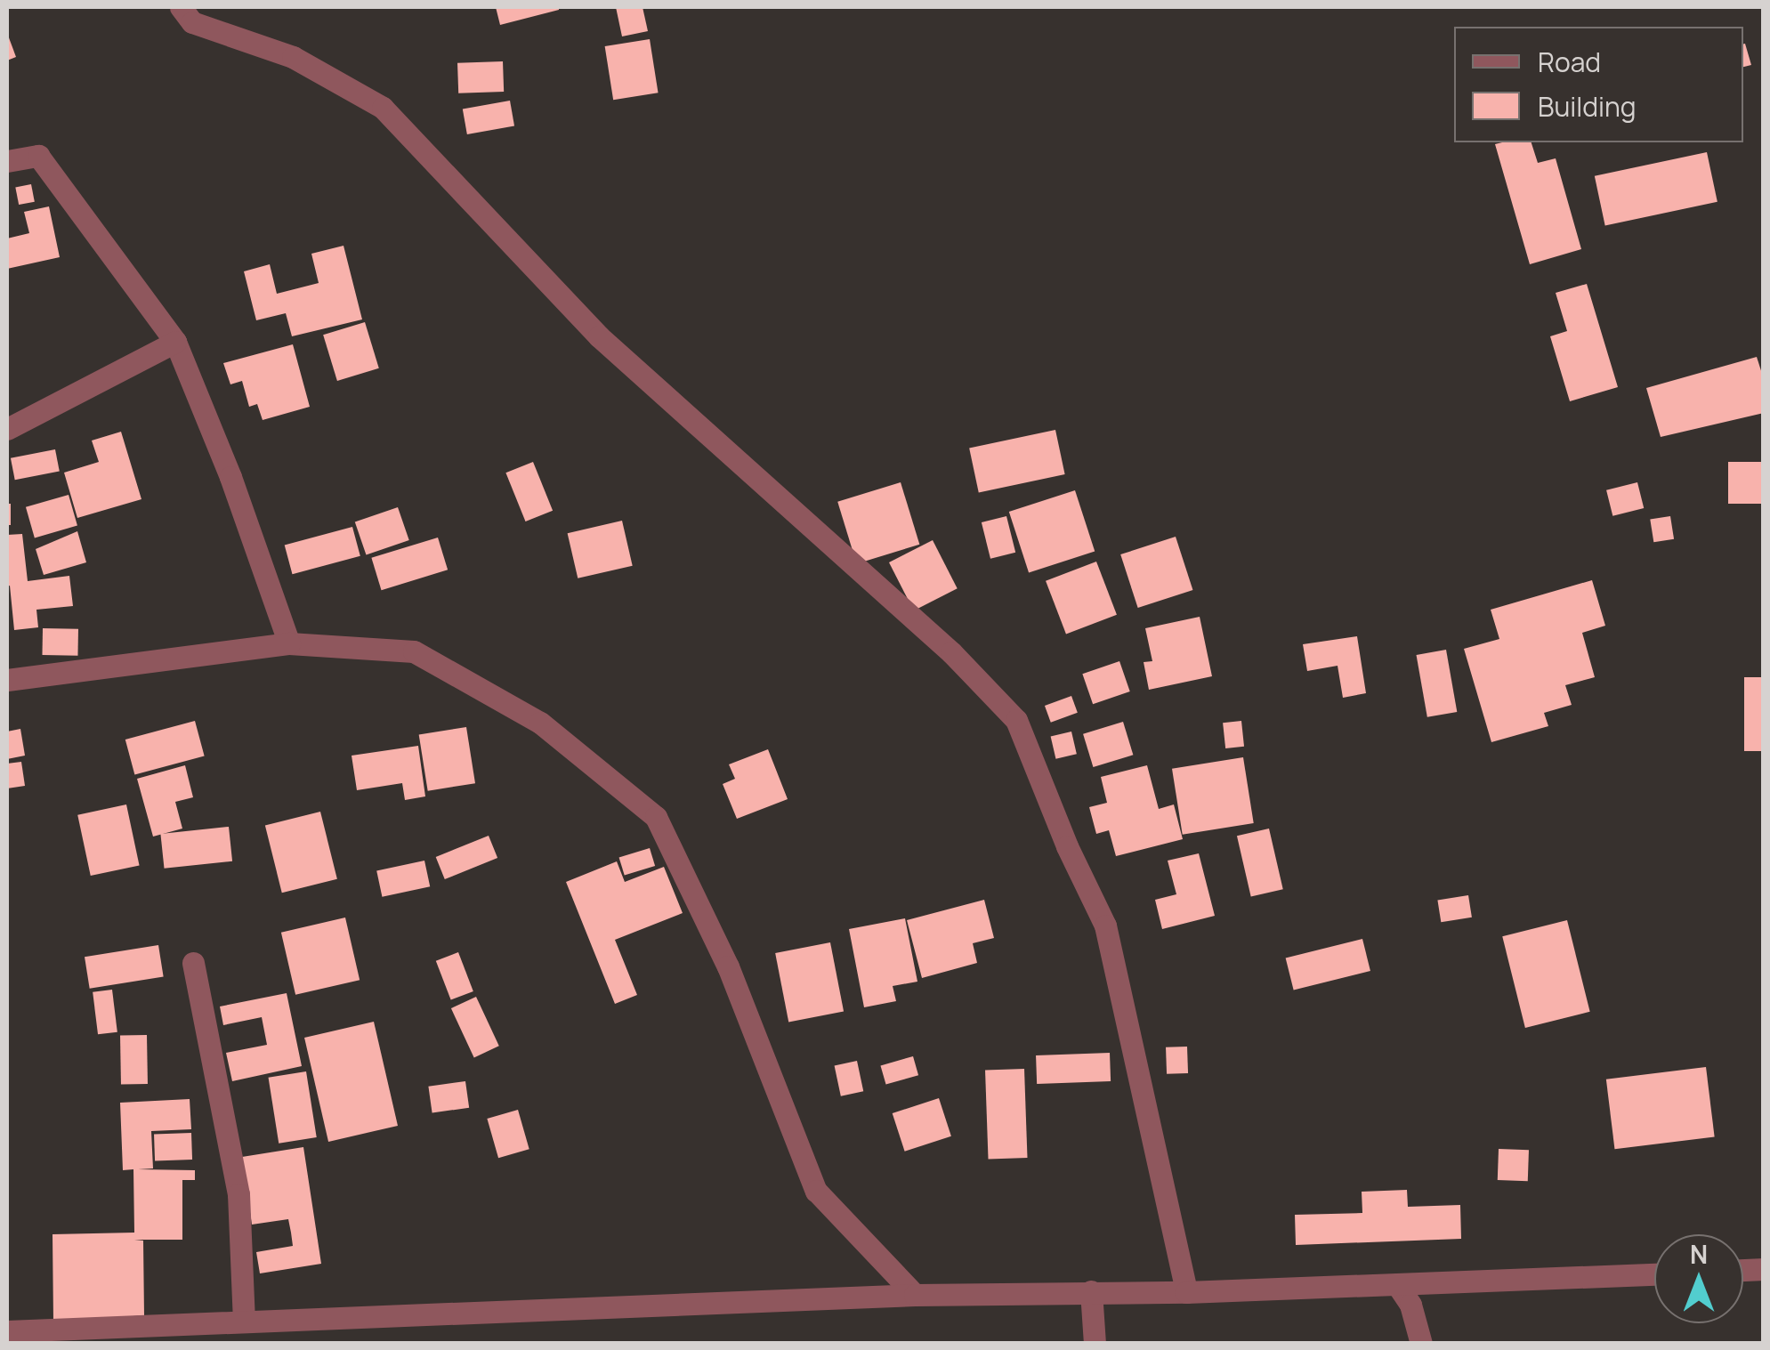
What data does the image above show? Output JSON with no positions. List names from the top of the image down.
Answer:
{
  "legend": ["Road", "Building"],
  "north": "top"
}
